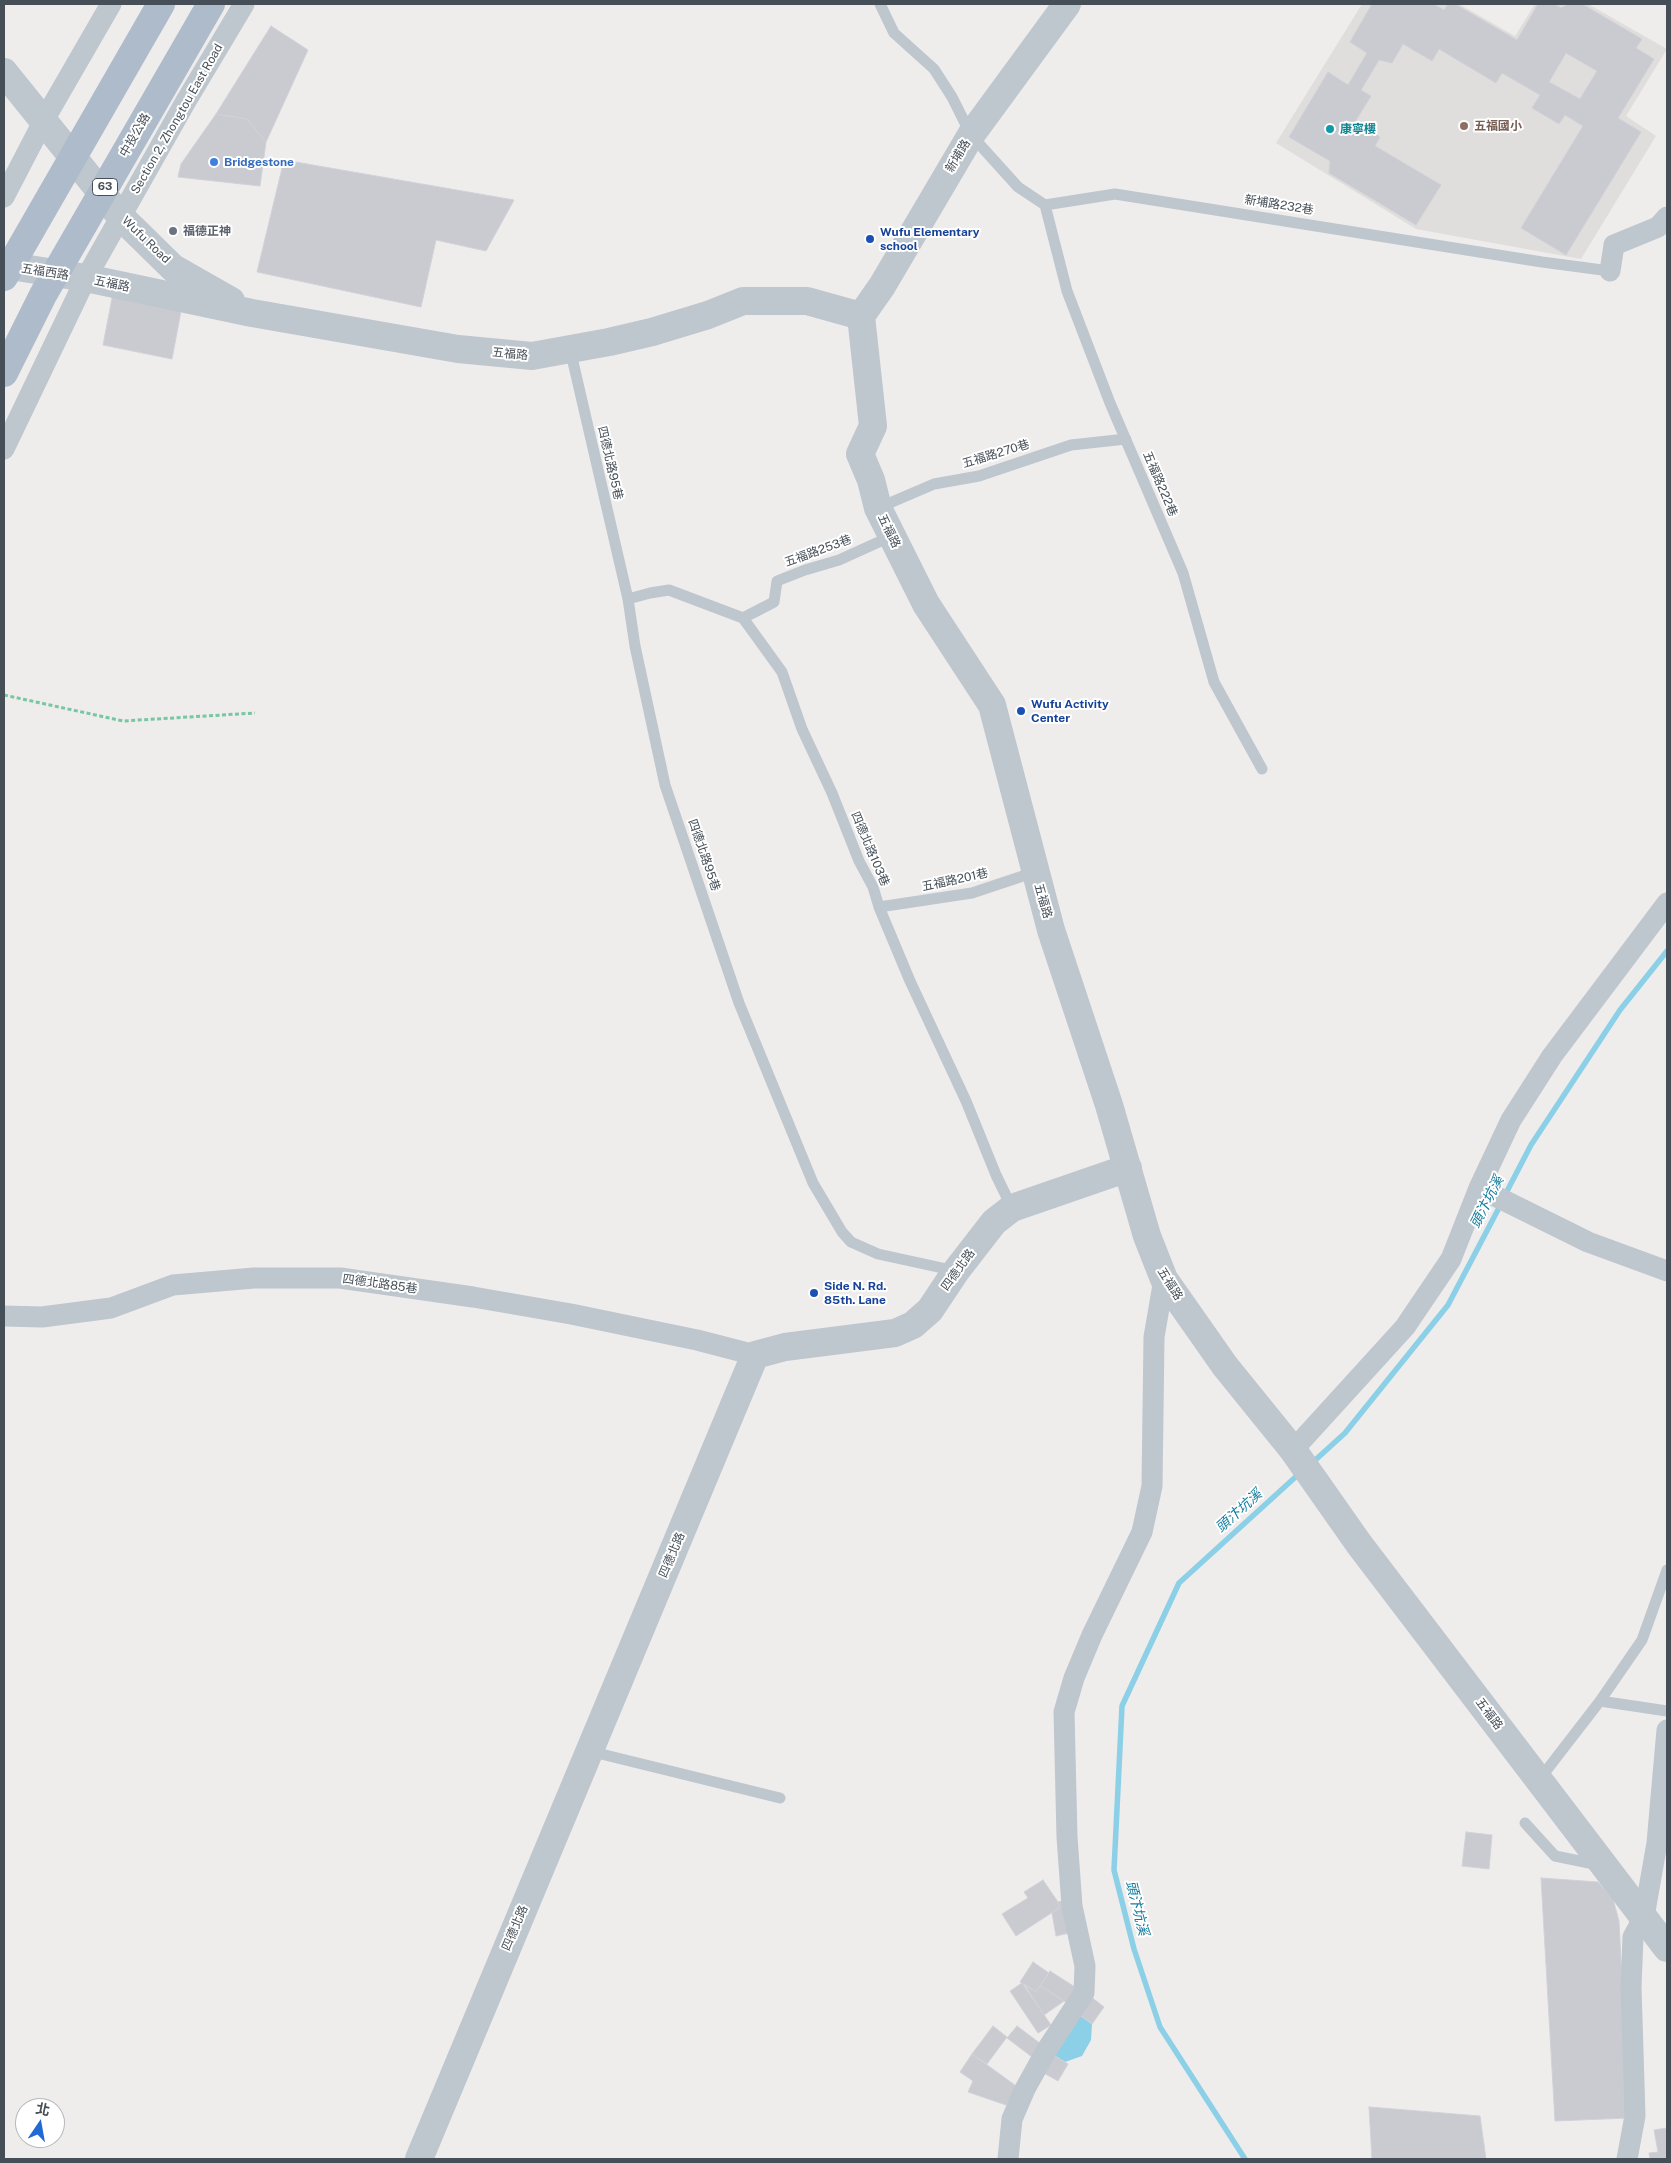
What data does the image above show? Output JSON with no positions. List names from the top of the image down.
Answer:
{
  "streets": {
    "main road": ["中投公路", "63"],
    "street": [
      "Section 2, Zhongtou East Road",
      "新埔路",
      "Wufu Road",
      "五福西路",
      "五福路",
      "四德北路",
      "四德北路85巷"
    ],
    "lane": [
      "新埔路232巷",
      "五福路270巷",
      "四德北路95巷",
      "五福路222巷",
      "五福路253巷",
      "四德北路103巷",
      "五福路201巷"
    ]
  },
  "crossings": [
    ["Section 2, Zhongtou East Road", "Wufu Road"],
    ["Section 2, Zhongtou East Road", "五福西路"],
    ["Section 2, Zhongtou East Road", "五福路"],
    ["新埔路", "五福路"],
    ["新埔路232巷", "五福路222巷"],
    ["Wufu Road", "五福路"],
    ["五福西路", "五福路"],
    ["五福路", "五福路270巷"],
    ["五福路", "四德北路95巷"],
    ["五福路", "五福路253巷"],
    ["五福路", "五福路201巷"],
    ["五福路", "四德北路"],
    ["五福路270巷", "五福路222巷"],
    ["四德北路95巷", "四德北路"],
    ["五福路253巷", "四德北路103巷"],
    ["四德北路103巷", "五福路201巷"],
    ["四德北路103巷", "四德北路"],
    ["四德北路", "四德北路85巷"]
  ],
  "water": ["頭汴坑溪"],
  "places": [
    "五福國小",
    "康寧樓",
    "Bridgestone",
    "福德正神",
    "Wufu Elementary school",
    "Wufu Activity Center",
    "Side N. Rd. 85th. Lane"
  ],
  "north": "top"
}
